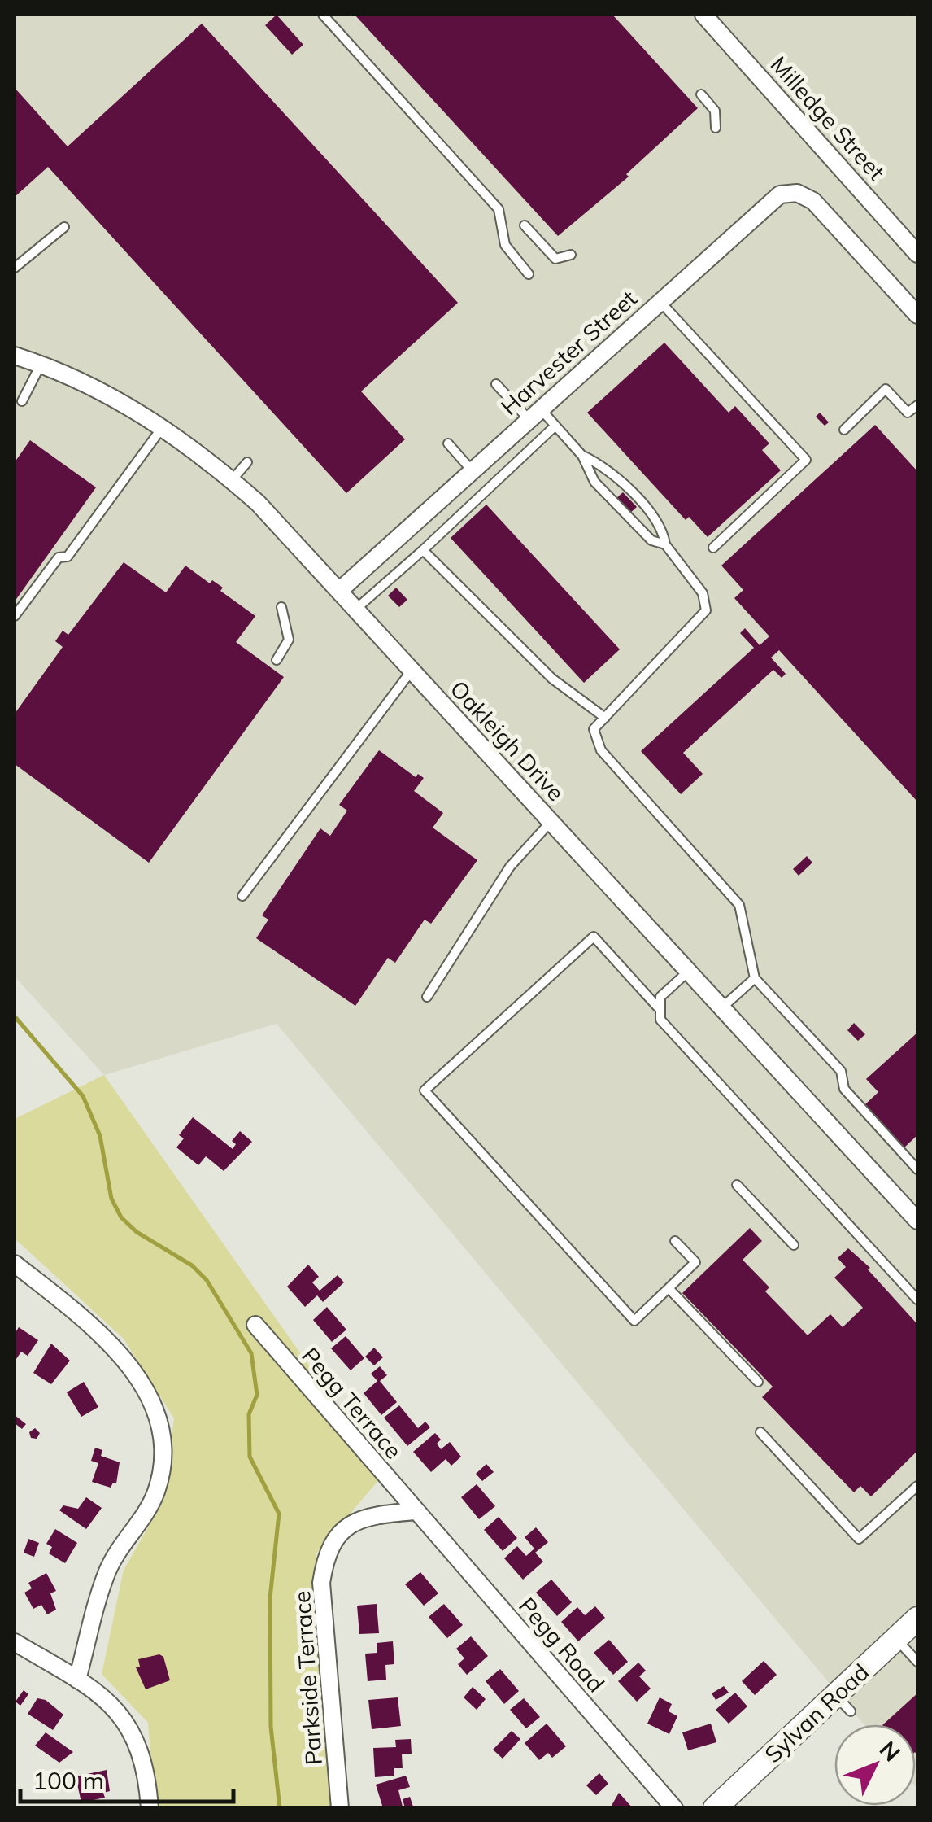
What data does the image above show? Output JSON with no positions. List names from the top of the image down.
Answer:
{
  "streets": {
    "main road": ["Sylvan Road"],
    "street": [
      "Milledge Street",
      "Harvester Street",
      "Oakleigh Drive",
      "Pegg Terrace",
      "Pegg Road",
      "Parkside Terrace"
    ]
  },
  "crossings": [
    ["Harvester Street", "Oakleigh Drive"],
    ["Pegg Terrace", "Pegg Road"],
    ["Pegg Terrace", "Parkside Terrace"],
    ["Pegg Road", "Parkside Terrace"]
  ],
  "scale_bar": "100 m",
  "north": "top right"
}
